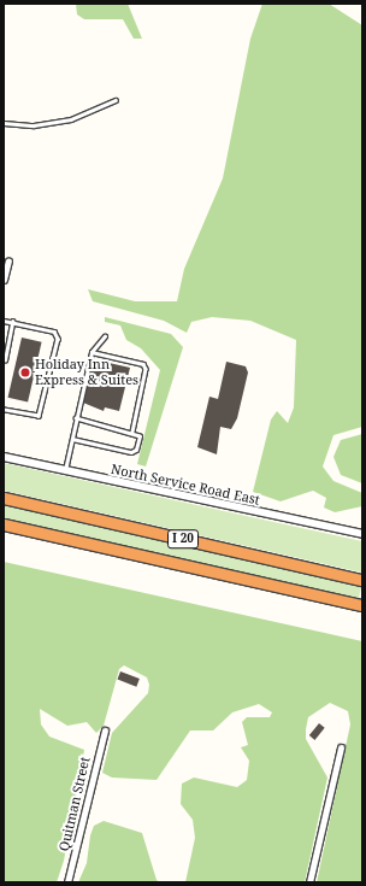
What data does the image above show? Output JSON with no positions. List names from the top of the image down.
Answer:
{
  "streets": {
    "highway": ["I 20"],
    "street": ["North Service Road East", "Quitman Street"]
  },
  "places": ["Holiday Inn Express & Suites"]
}
